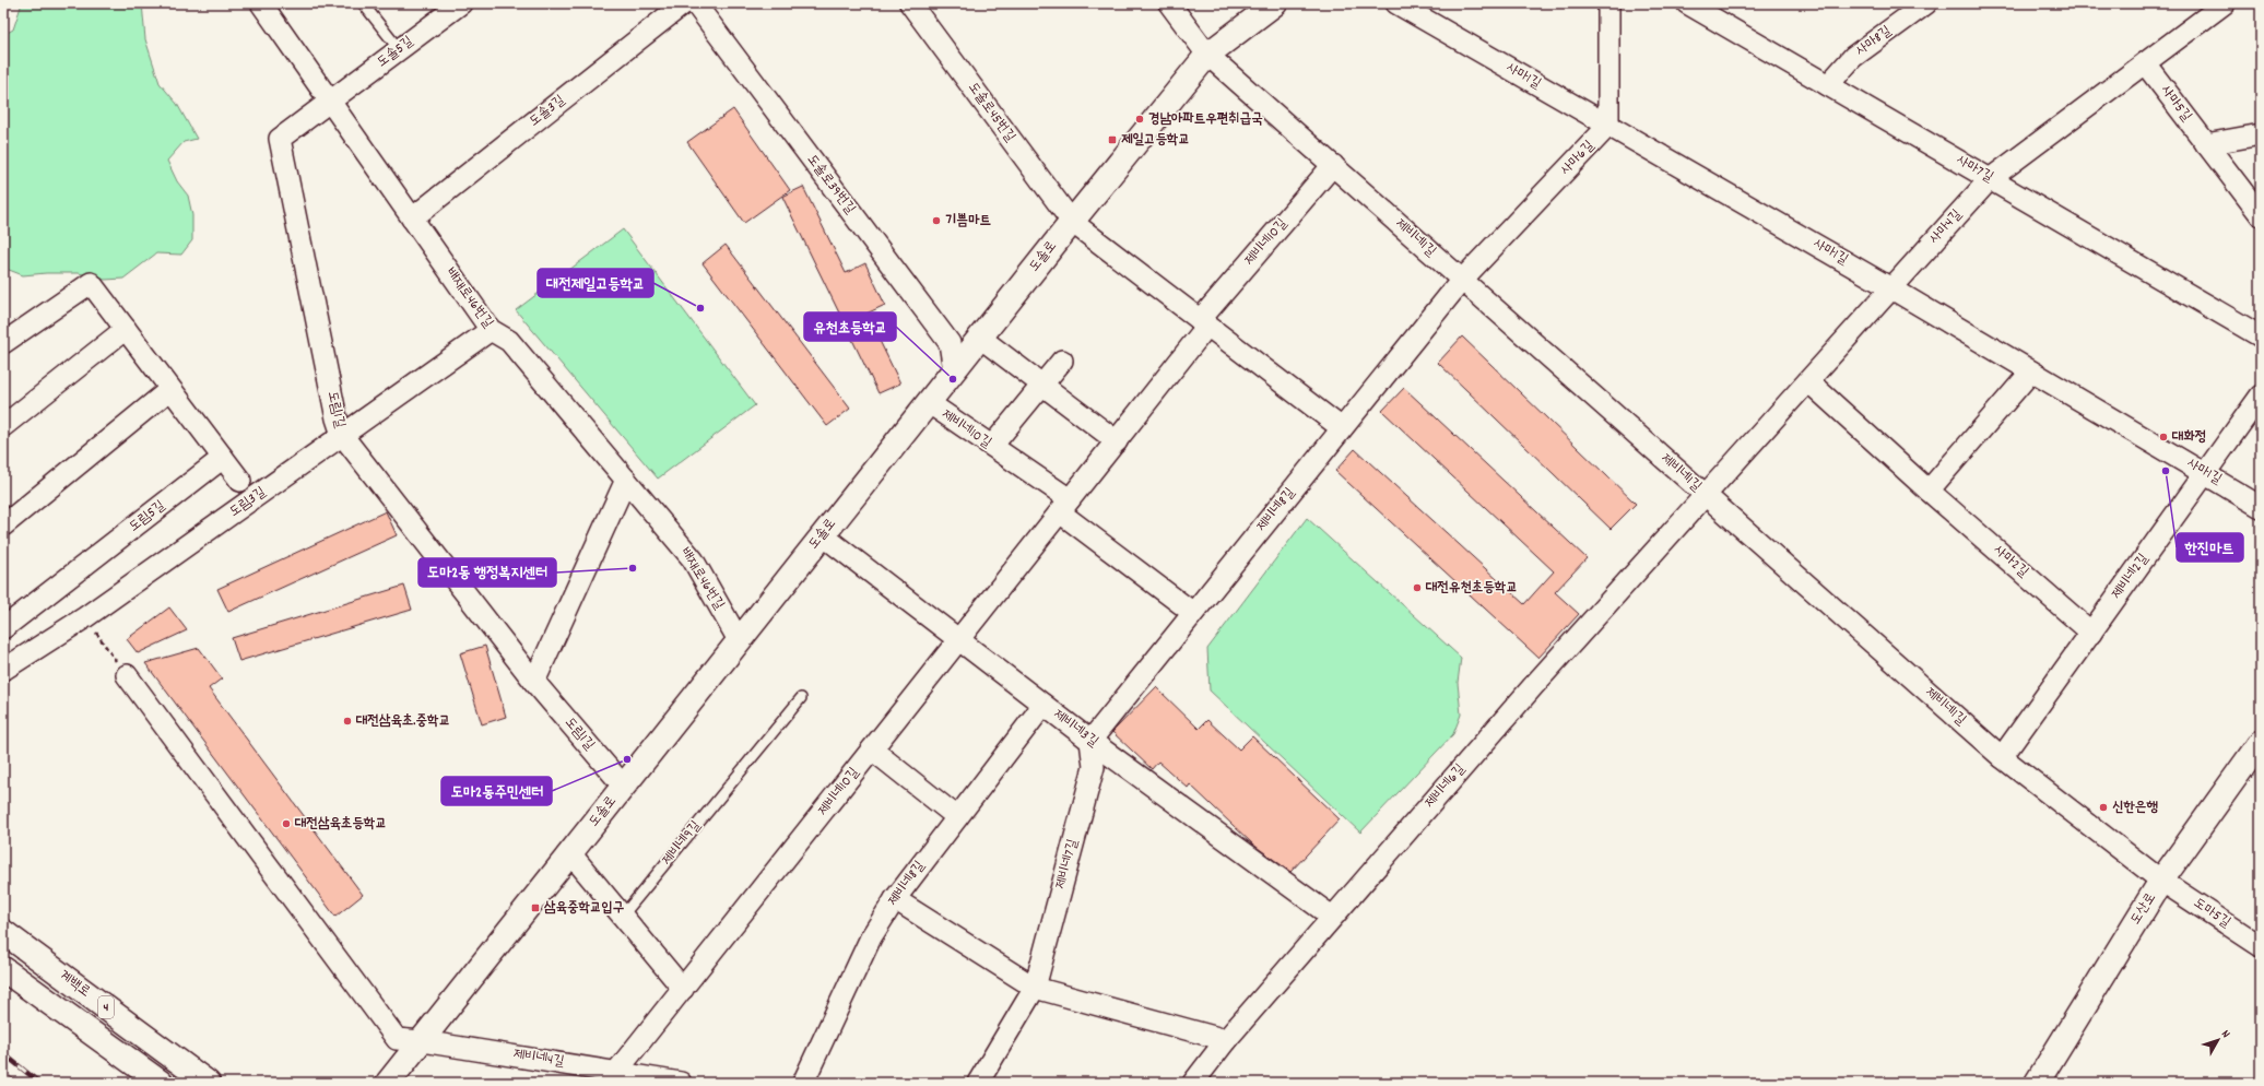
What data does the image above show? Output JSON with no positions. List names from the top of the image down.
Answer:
{
  "streets": {
    "street": [
      "사마8길",
      "도솔5길",
      "사마1길",
      "사마5길",
      "도솔3길",
      "도솔로45번길",
      "사마6길",
      "사마7길",
      "도솔로39번길",
      "사마4길",
      "제비네1길",
      "제비네10길",
      "도솔로",
      "배재로46번길",
      "도림1길",
      "도림3길",
      "제비네8길",
      "도림5길",
      "사마2길",
      "제비네2길",
      "제비네3길",
      "제비네6길",
      "제비네7길",
      "도산로",
      "도마5길",
      "계백로",
      "4",
      "제비네4길"
    ],
    "lane": ["제비네9길"]
  },
  "crossings": [
    ["사마8길", "사마7길"],
    ["도솔5길", "배재로46번길"],
    ["도솔5길", "도림1길"],
    ["사마1길", "사마6길"],
    ["사마1길", "사마4길"],
    ["사마1길", "제비네2길"],
    ["사마5길", "사마4길"],
    ["도솔3길", "배재로46번길"],
    ["도솔로45번길", "도솔로"],
    ["사마6길", "제비네1길"],
    ["사마6길", "제비네8길"],
    ["사마7길", "사마4길"],
    ["도솔로39번길", "도솔로"],
    ["사마4길", "제비네1길"],
    ["사마4길", "사마2길"],
    ["사마4길", "제비네6길"],
    ["제비네1길", "제비네10길"],
    ["제비네1길", "도솔로"],
    ["제비네1길", "제비네8길"],
    ["제비네1길", "제비네2길"],
    ["제비네1길", "제비네6길"],
    ["제비네1길", "도산로"],
    ["제비네1길", "도마5길"],
    ["제비네10길", "도솔로"],
    ["제비네10길", "제비네8길"],
    ["제비네10길", "제비네3길"],
    ["제비네10길", "제비네4길"],
    ["도솔로", "배재로46번길"],
    ["도솔로", "도림1길"],
    ["도솔로", "제비네3길"],
    ["도솔로", "제비네4길"],
    ["배재로46번길", "도림1길"],
    ["배재로46번길", "도림3길"],
    ["도림1길", "도림3길"],
    ["제비네8길", "제비네3길"],
    ["제비네8길", "제비네7길"],
    ["사마2길", "제비네2길"],
    ["제비네3길", "제비네6길"],
    ["제비네3길", "제비네7길"],
    ["도산로", "도마5길"]
  ],
  "places": {
    "other": [
      "경남아파트우편취급국",
      "기쁨마트",
      "대전제일고등학교",
      "유천초등학교",
      "대화정",
      "한진마트",
      "도마2동 행정복지센터",
      "대전유천초등학교",
      "대전삼육초.중학교",
      "도마2동주민센터",
      "신한은행",
      "대전삼육초등학교"
    ],
    "transit": ["제일고등학교", "삼육중학교입구"]
  },
  "north": "top right"
}
